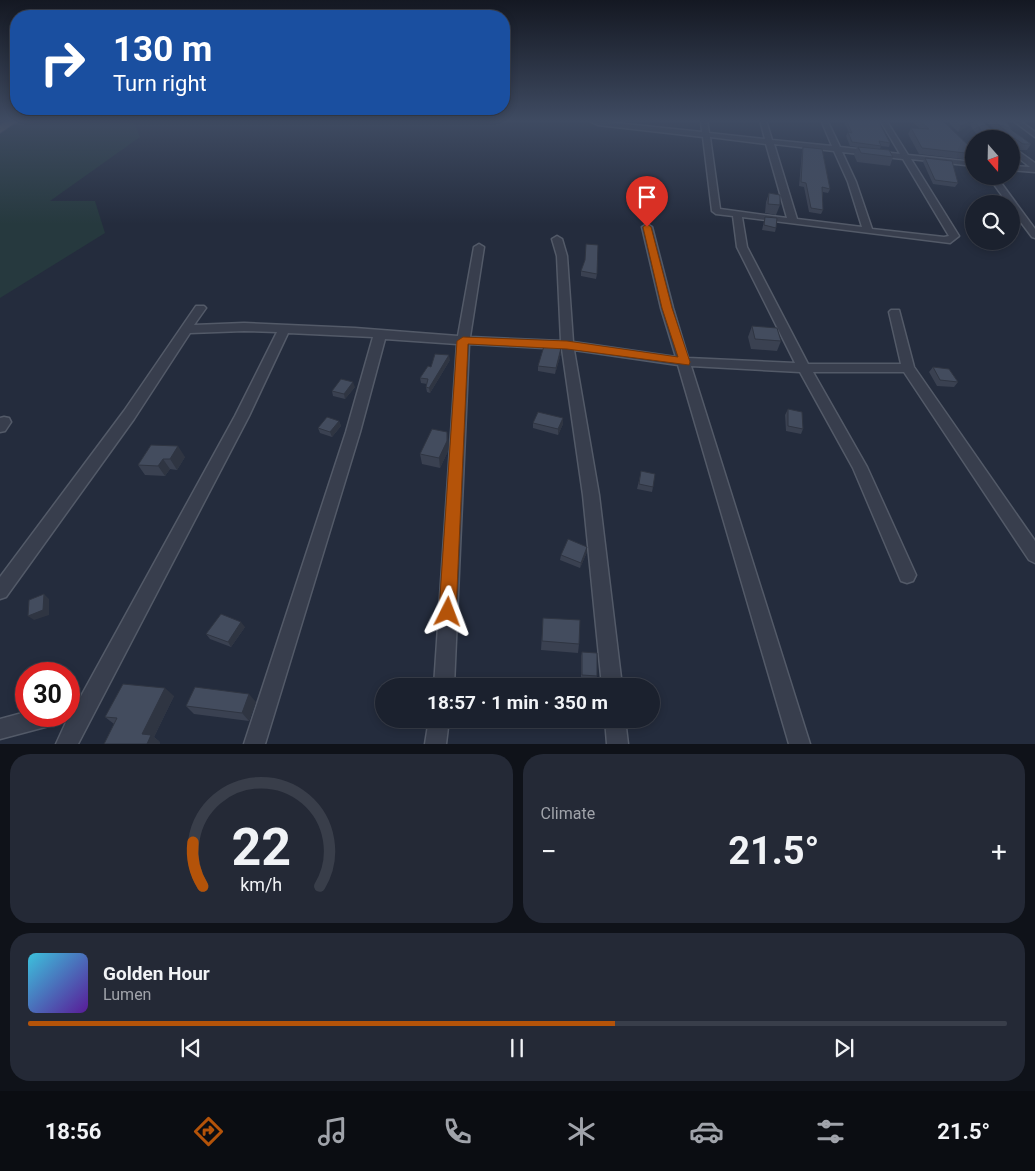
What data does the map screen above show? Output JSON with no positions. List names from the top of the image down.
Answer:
{
  "north": "bottom",
  "page": {
    "turn": ["130 m", "Turn right"],
    "limit": "30",
    "trip": "18:57 · 1 min · 350 m",
    "tile": "Climate",
    "heat": ["−", "21.5°", "+"],
    "song": ["Golden Hour", "Lumen"],
    "tabs": ["18:56", "21.5°"],
    "gauge": ["22", "km/h"]
  }
}
